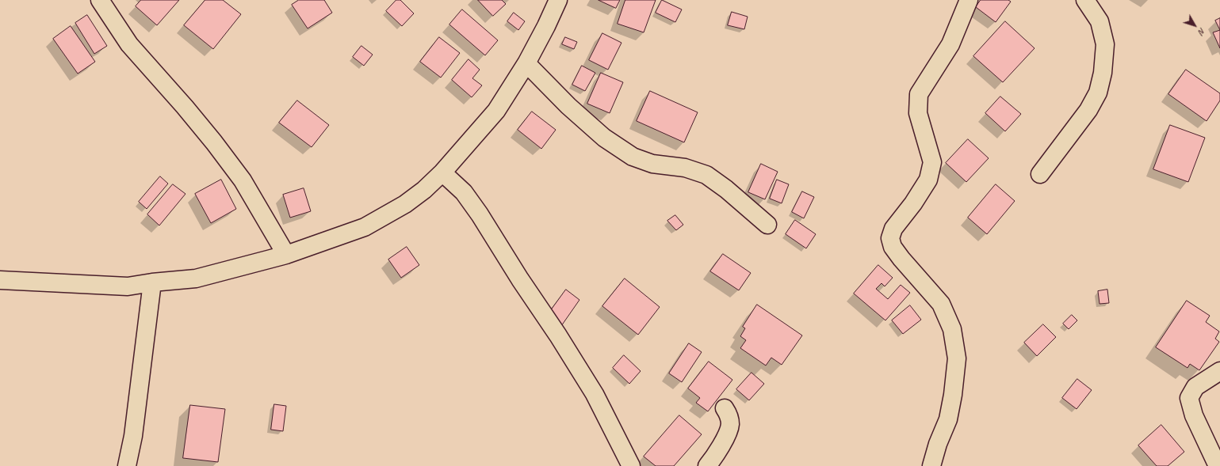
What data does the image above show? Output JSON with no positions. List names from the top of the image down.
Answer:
{
  "north": "bottom right"
}
